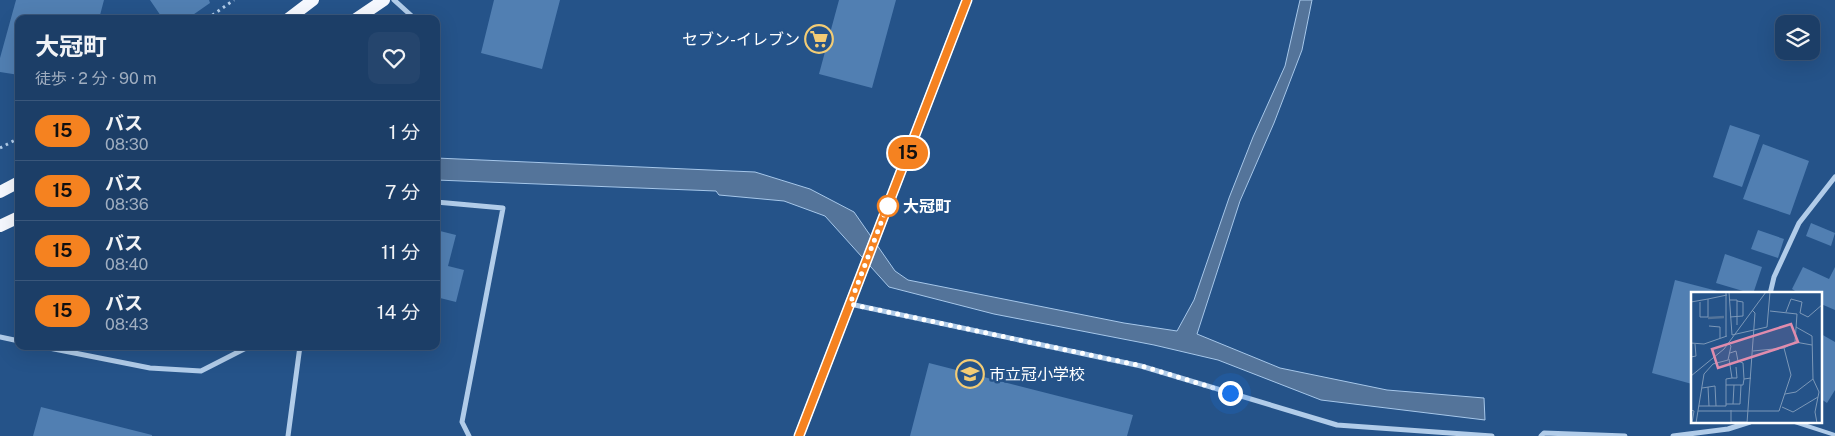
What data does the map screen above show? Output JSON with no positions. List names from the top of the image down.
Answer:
{
  "places": {
    "supermarket": ["セブン-イレブン"],
    "other": ["大冠町"],
    "school or university": ["市立冠小学校"]
  },
  "lines": ["bus line 15"],
  "page": {
    "on_map": "15",
    "heading": ["大冠町", "徒歩 · 2 分 · 90 m"],
    "list": [
      {
        "mark": "15",
        "name": "バス",
        "note": "08:30",
        "value": "1 分"
      },
      {
        "mark": "15",
        "name": "バス",
        "note": "08:36",
        "value": "7 分"
      },
      {
        "mark": "15",
        "name": "バス",
        "note": "08:40",
        "value": "11 分"
      },
      {
        "mark": "15",
        "name": "バス",
        "note": "08:43",
        "value": "14 分"
      }
    ]
  }
}
